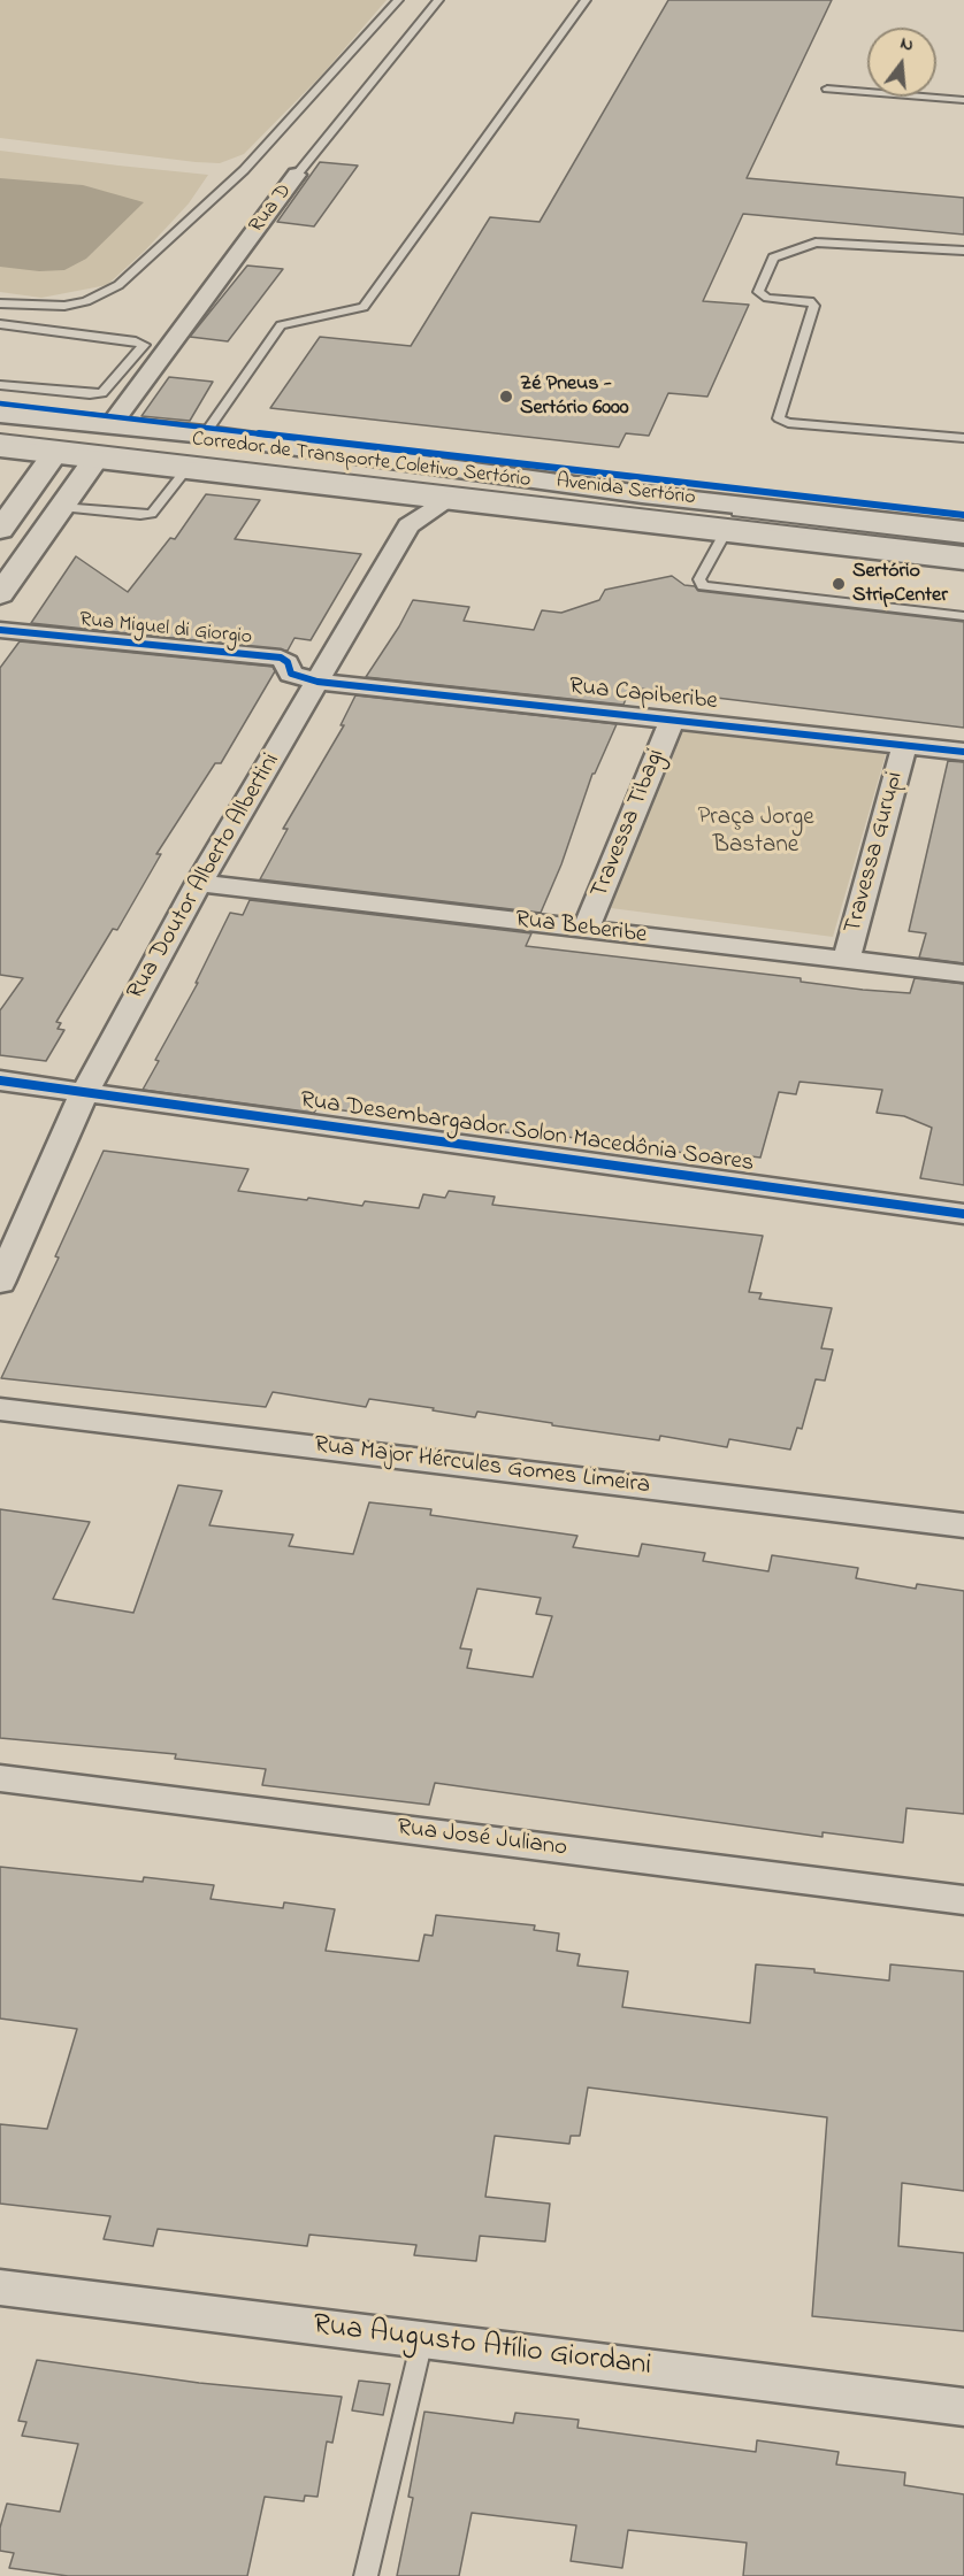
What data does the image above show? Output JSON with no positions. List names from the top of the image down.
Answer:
{
  "streets": {
    "main road": ["Avenida Sertório"],
    "street": [
      "Rua D",
      "Rua Miguel di Giorgio",
      "Rua Capiberibe",
      "Travessa Tibagi",
      "Travessa Gurupi",
      "Rua Doutor Alberto Albertini",
      "Rua Beberibe",
      "Rua Desembargador Solon Macedônia Soares",
      "Rua Major Hércules Gomes Limeira",
      "Rua José Juliano",
      "Rua Augusto Atílio Giordani"
    ],
    "lane": ["Corredor de Transporte Coletivo Sertório"]
  },
  "crossings": [
    ["Rua D", "Corredor de Transporte Coletivo Sertório"],
    ["Rua D", "Avenida Sertório"],
    ["Corredor de Transporte Coletivo Sertório", "Avenida Sertório"],
    ["Avenida Sertório", "Rua Doutor Alberto Albertini"],
    ["Rua Miguel di Giorgio", "Rua Capiberibe"],
    ["Rua Miguel di Giorgio", "Rua Doutor Alberto Albertini"],
    ["Rua Capiberibe", "Travessa Tibagi"],
    ["Rua Capiberibe", "Travessa Gurupi"],
    ["Rua Capiberibe", "Rua Doutor Alberto Albertini"],
    ["Travessa Tibagi", "Rua Beberibe"],
    ["Travessa Gurupi", "Rua Beberibe"],
    ["Rua Doutor Alberto Albertini", "Rua Beberibe"],
    ["Rua Doutor Alberto Albertini", "Rua Desembargador Solon Macedônia Soares"]
  ],
  "parks": ["Praça Jorge Bastane"],
  "places": ["Zé Pneus - Sertório 6000", "Sertório StripCenter"],
  "north": "top"
}
